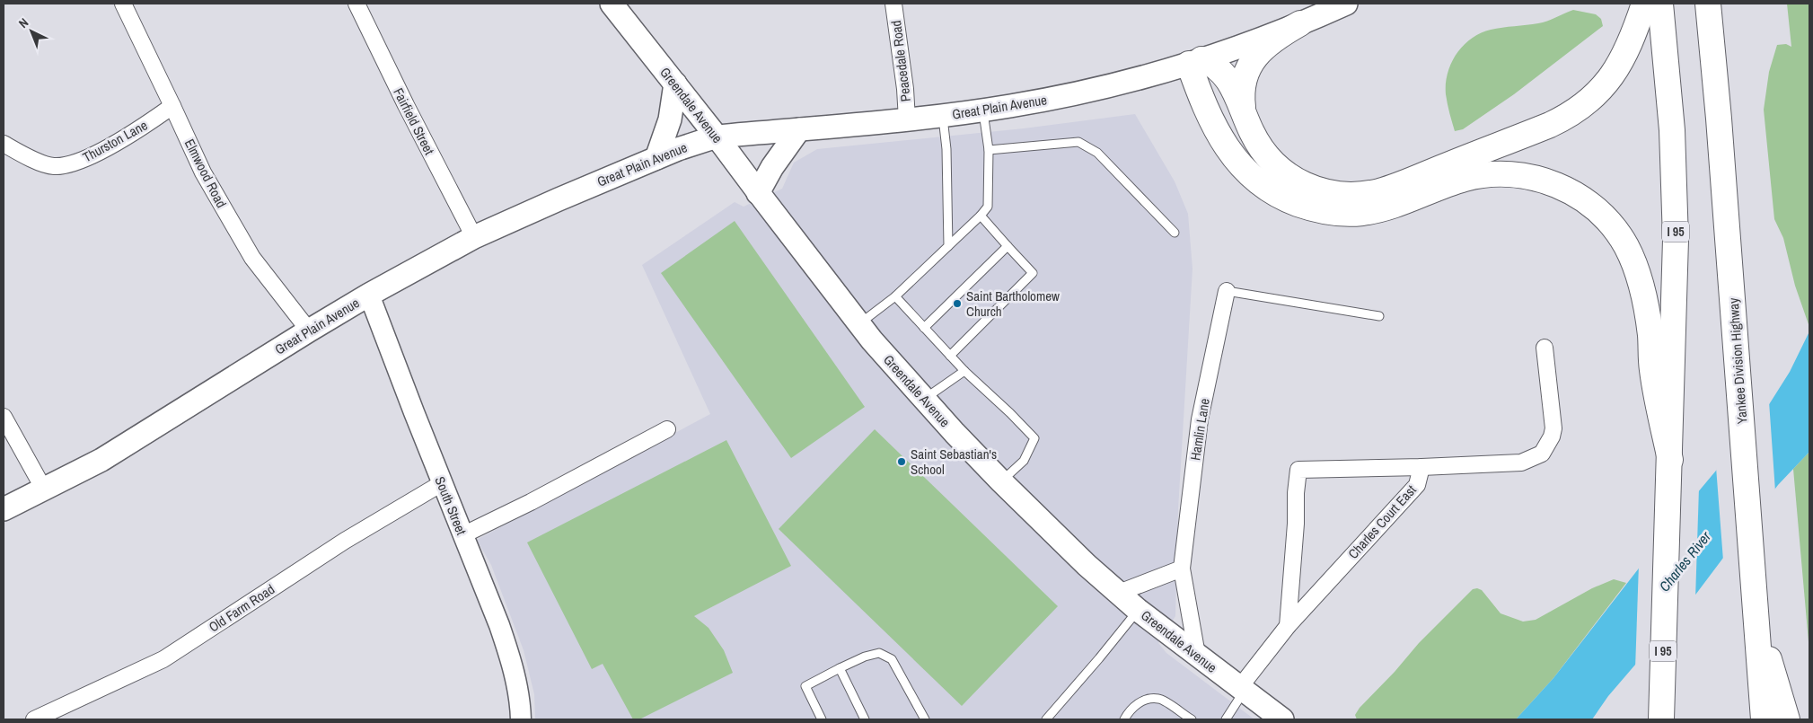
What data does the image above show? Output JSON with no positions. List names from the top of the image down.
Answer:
{
  "streets": {
    "highway": ["I 95", "Yankee Division Highway"],
    "main road": ["Greendale Avenue", "Great Plain Avenue"],
    "street": [
      "Peacedale Road",
      "Fairfield Street",
      "Thurston Lane",
      "Elmwood Road",
      "Hamlin Lane",
      "South Street",
      "Charles Court East",
      "Old Farm Road"
    ]
  },
  "crossings": [
    ["Peacedale Road", "Great Plain Avenue"],
    ["Greendale Avenue", "Great Plain Avenue"],
    ["Greendale Avenue", "Hamlin Lane"],
    ["Greendale Avenue", "Charles Court East"],
    ["Great Plain Avenue", "Fairfield Street"],
    ["Great Plain Avenue", "Elmwood Road"],
    ["Great Plain Avenue", "South Street"],
    ["Thurston Lane", "Elmwood Road"],
    ["South Street", "Old Farm Road"]
  ],
  "water": ["Charles River"],
  "places": ["Saint Bartholomew Church", "Saint Sebastian's School"],
  "north": "top left"
}
